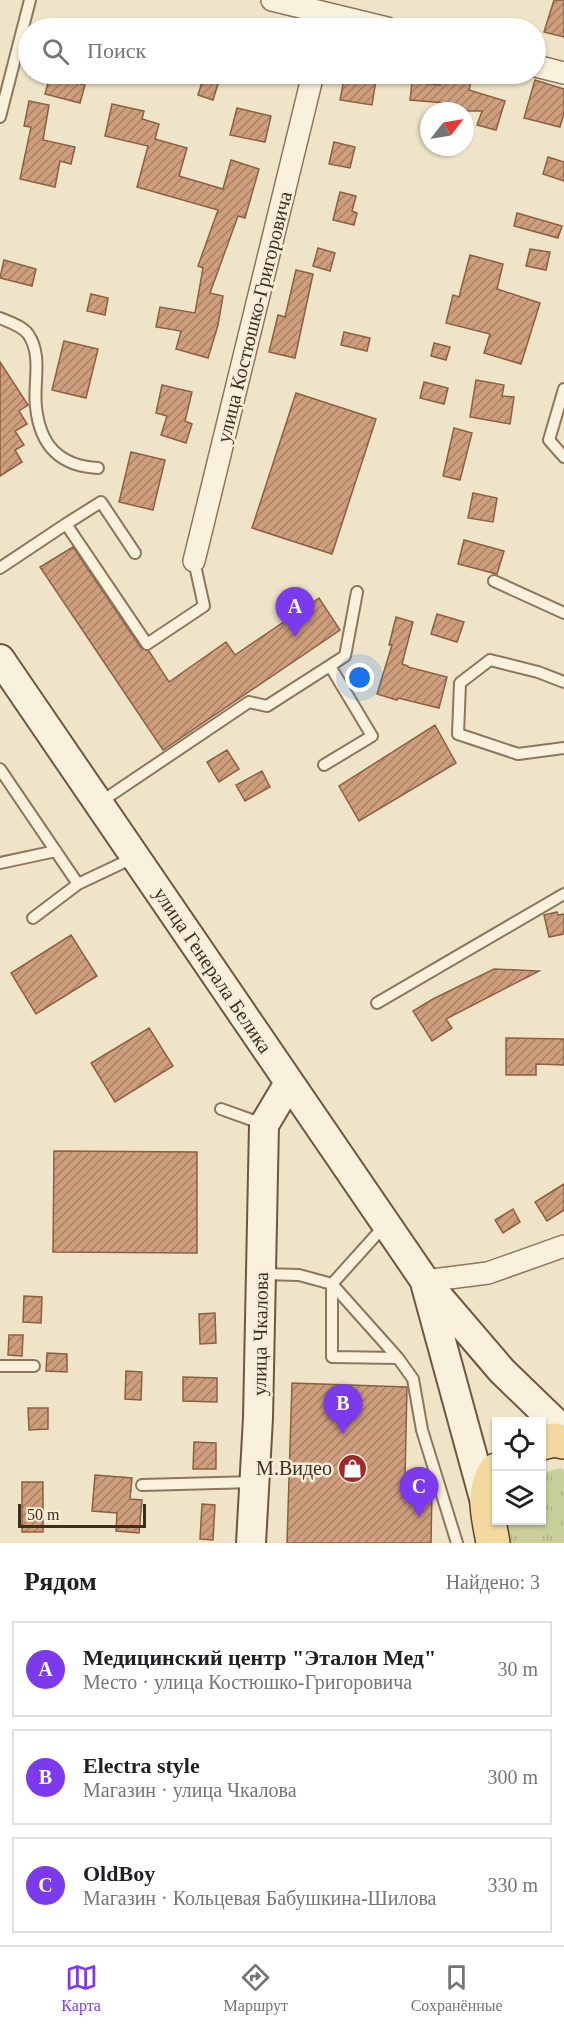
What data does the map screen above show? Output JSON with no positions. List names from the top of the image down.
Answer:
{
  "streets": {
    "main road": ["улица Генерала Белика", "улица Чкалова"],
    "street": ["улица Костюшко-Григоровича"]
  },
  "places": {
    "shop": ["М.Видео"]
  },
  "scale_bar": "50 m",
  "north": "top right",
  "page": {
    "search": "Поиск",
    "pins": ["A", "B", "C"],
    "scale": "50 m",
    "heading": ["Рядом", "Найдено: 3"],
    "list": [
      {
        "mark": "A",
        "name": "Медицинский центр \"Эталон Мед\"",
        "note": "Место · улица Костюшко-Григоровича",
        "value": "30 m"
      },
      {
        "mark": "B",
        "name": "Electra style",
        "note": "Магазин · улица Чкалова",
        "value": "300 m"
      },
      {
        "mark": "C",
        "name": "OldBoy",
        "note": "Магазин · Кольцевая Бабушкина-Шилова",
        "value": "330 m"
      }
    ],
    "nav": ["Карта", "Маршрут", "Сохранённые"]
  }
}
